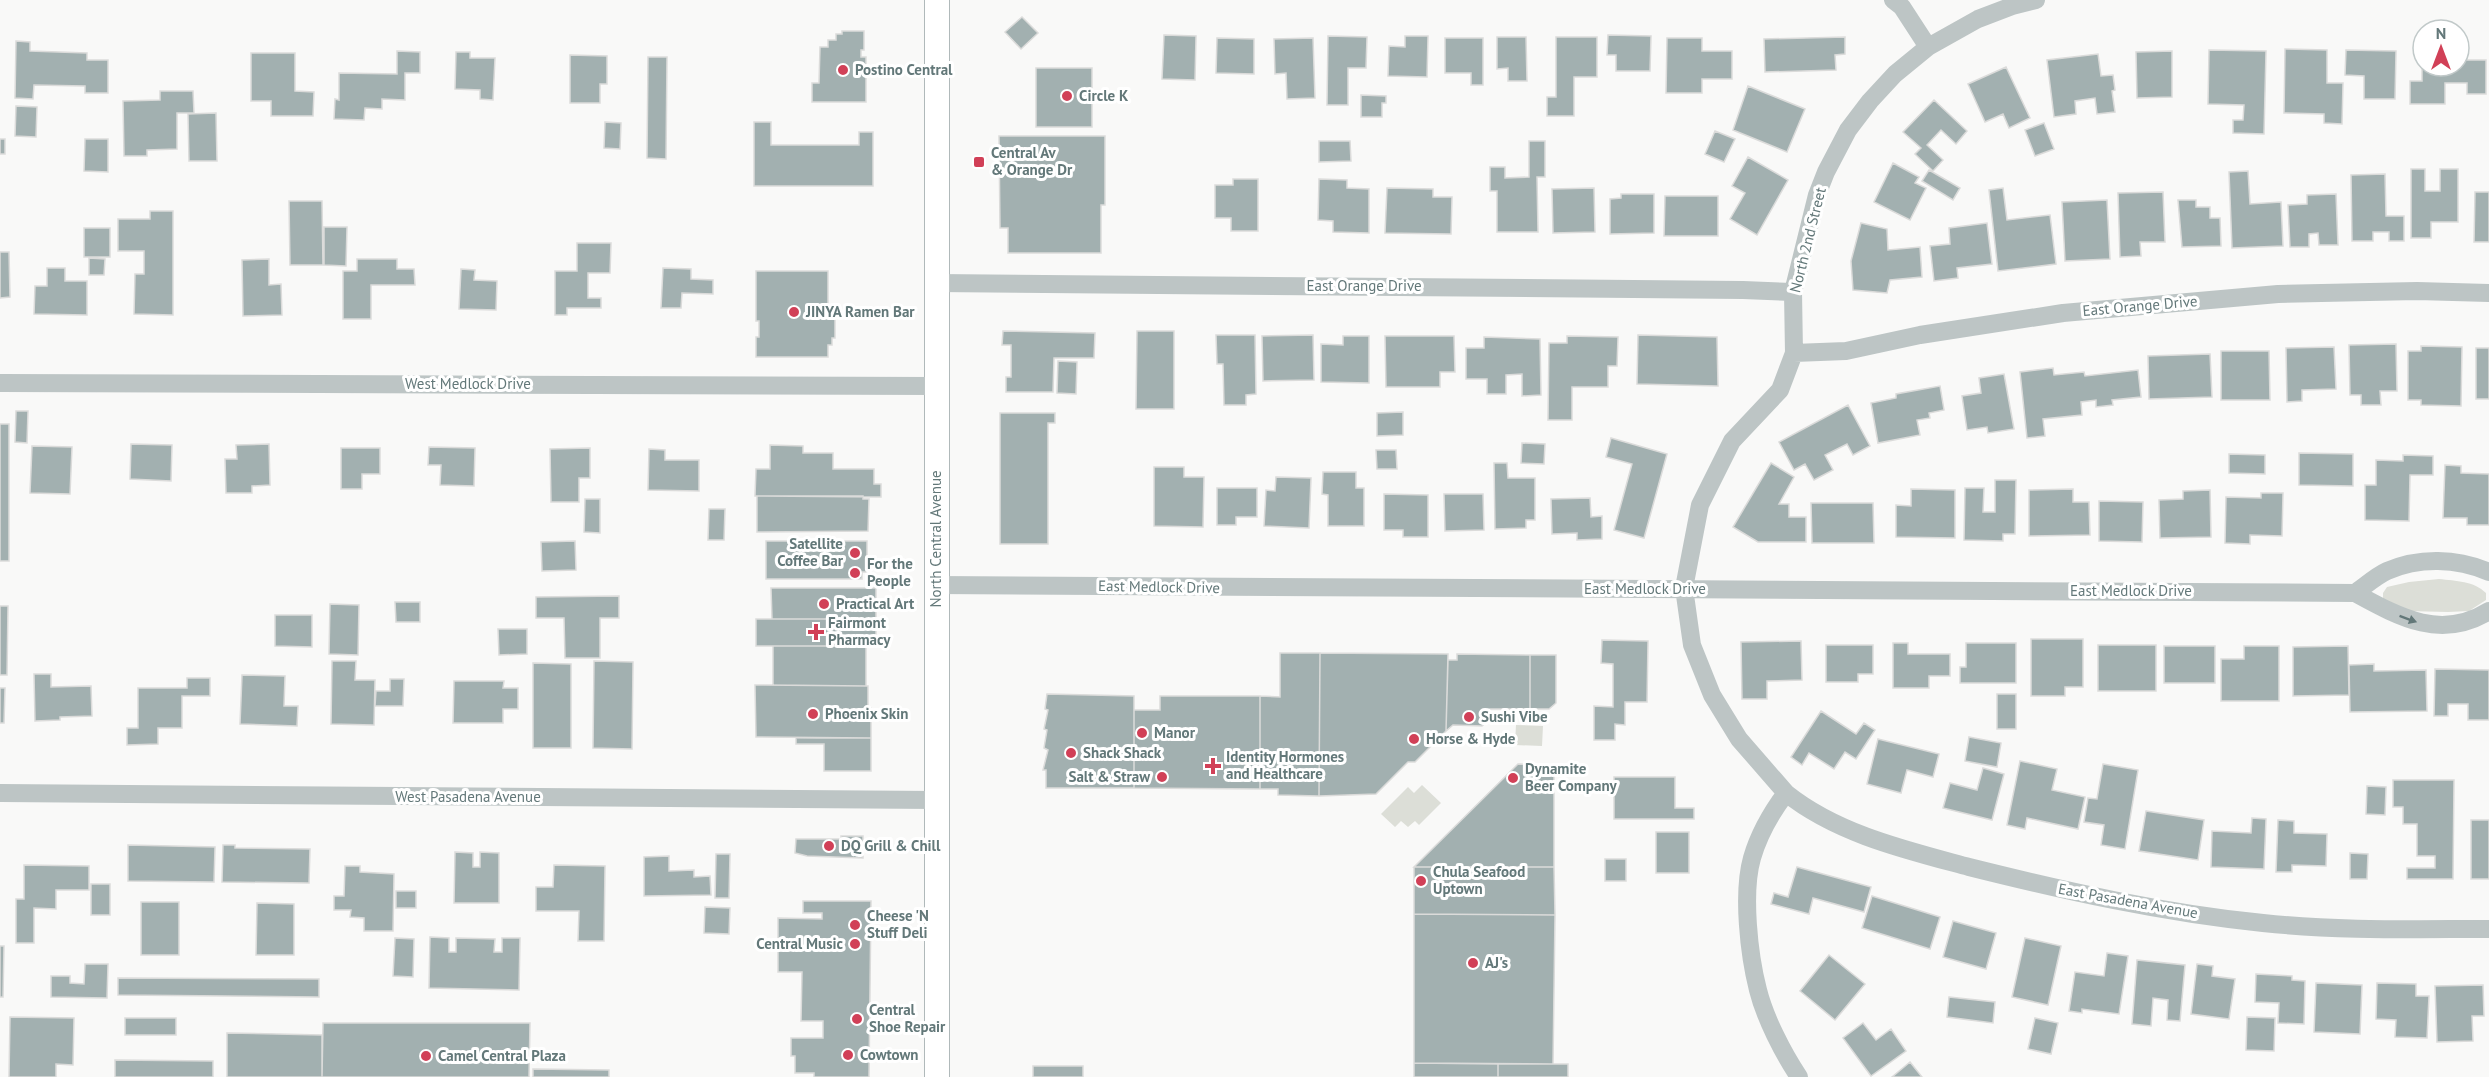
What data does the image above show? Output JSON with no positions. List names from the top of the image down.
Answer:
{
  "streets": {
    "main road": ["North Central Avenue"],
    "street": [
      "North 2nd Street",
      "East Orange Drive",
      "West Medlock Drive",
      "East Medlock Drive",
      "West Pasadena Avenue",
      "East Pasadena Avenue"
    ]
  },
  "crossings": [
    ["North 2nd Street", "East Orange Drive"],
    ["North 2nd Street", "East Medlock Drive"],
    ["North 2nd Street", "East Pasadena Avenue"],
    ["East Orange Drive", "North Central Avenue"],
    ["West Medlock Drive", "North Central Avenue"],
    ["North Central Avenue", "East Medlock Drive"],
    ["North Central Avenue", "West Pasadena Avenue"]
  ],
  "places": {
    "other": [
      "Postino Central",
      "Circle K",
      "JINYA Ramen Bar",
      "Satellite Coffee Bar",
      "For the People",
      "Practical Art",
      "Phoenix Skin",
      "Sushi Vibe",
      "Manor",
      "Horse & Hyde",
      "Shack Shack",
      "Salt & Straw",
      "Dynamite Beer Company",
      "DQ Grill & Chill",
      "Chula Seafood Uptown",
      "Cheese 'N Stuff Deli",
      "Central Music",
      "AJ's",
      "Central Shoe Repair",
      "Cowtown",
      "Camel Central Plaza"
    ],
    "transit": ["Central Av & Orange Dr"],
    "health": ["Fairmont Pharmacy", "Identity Hormones and Healthcare"]
  },
  "north": "top"
}
